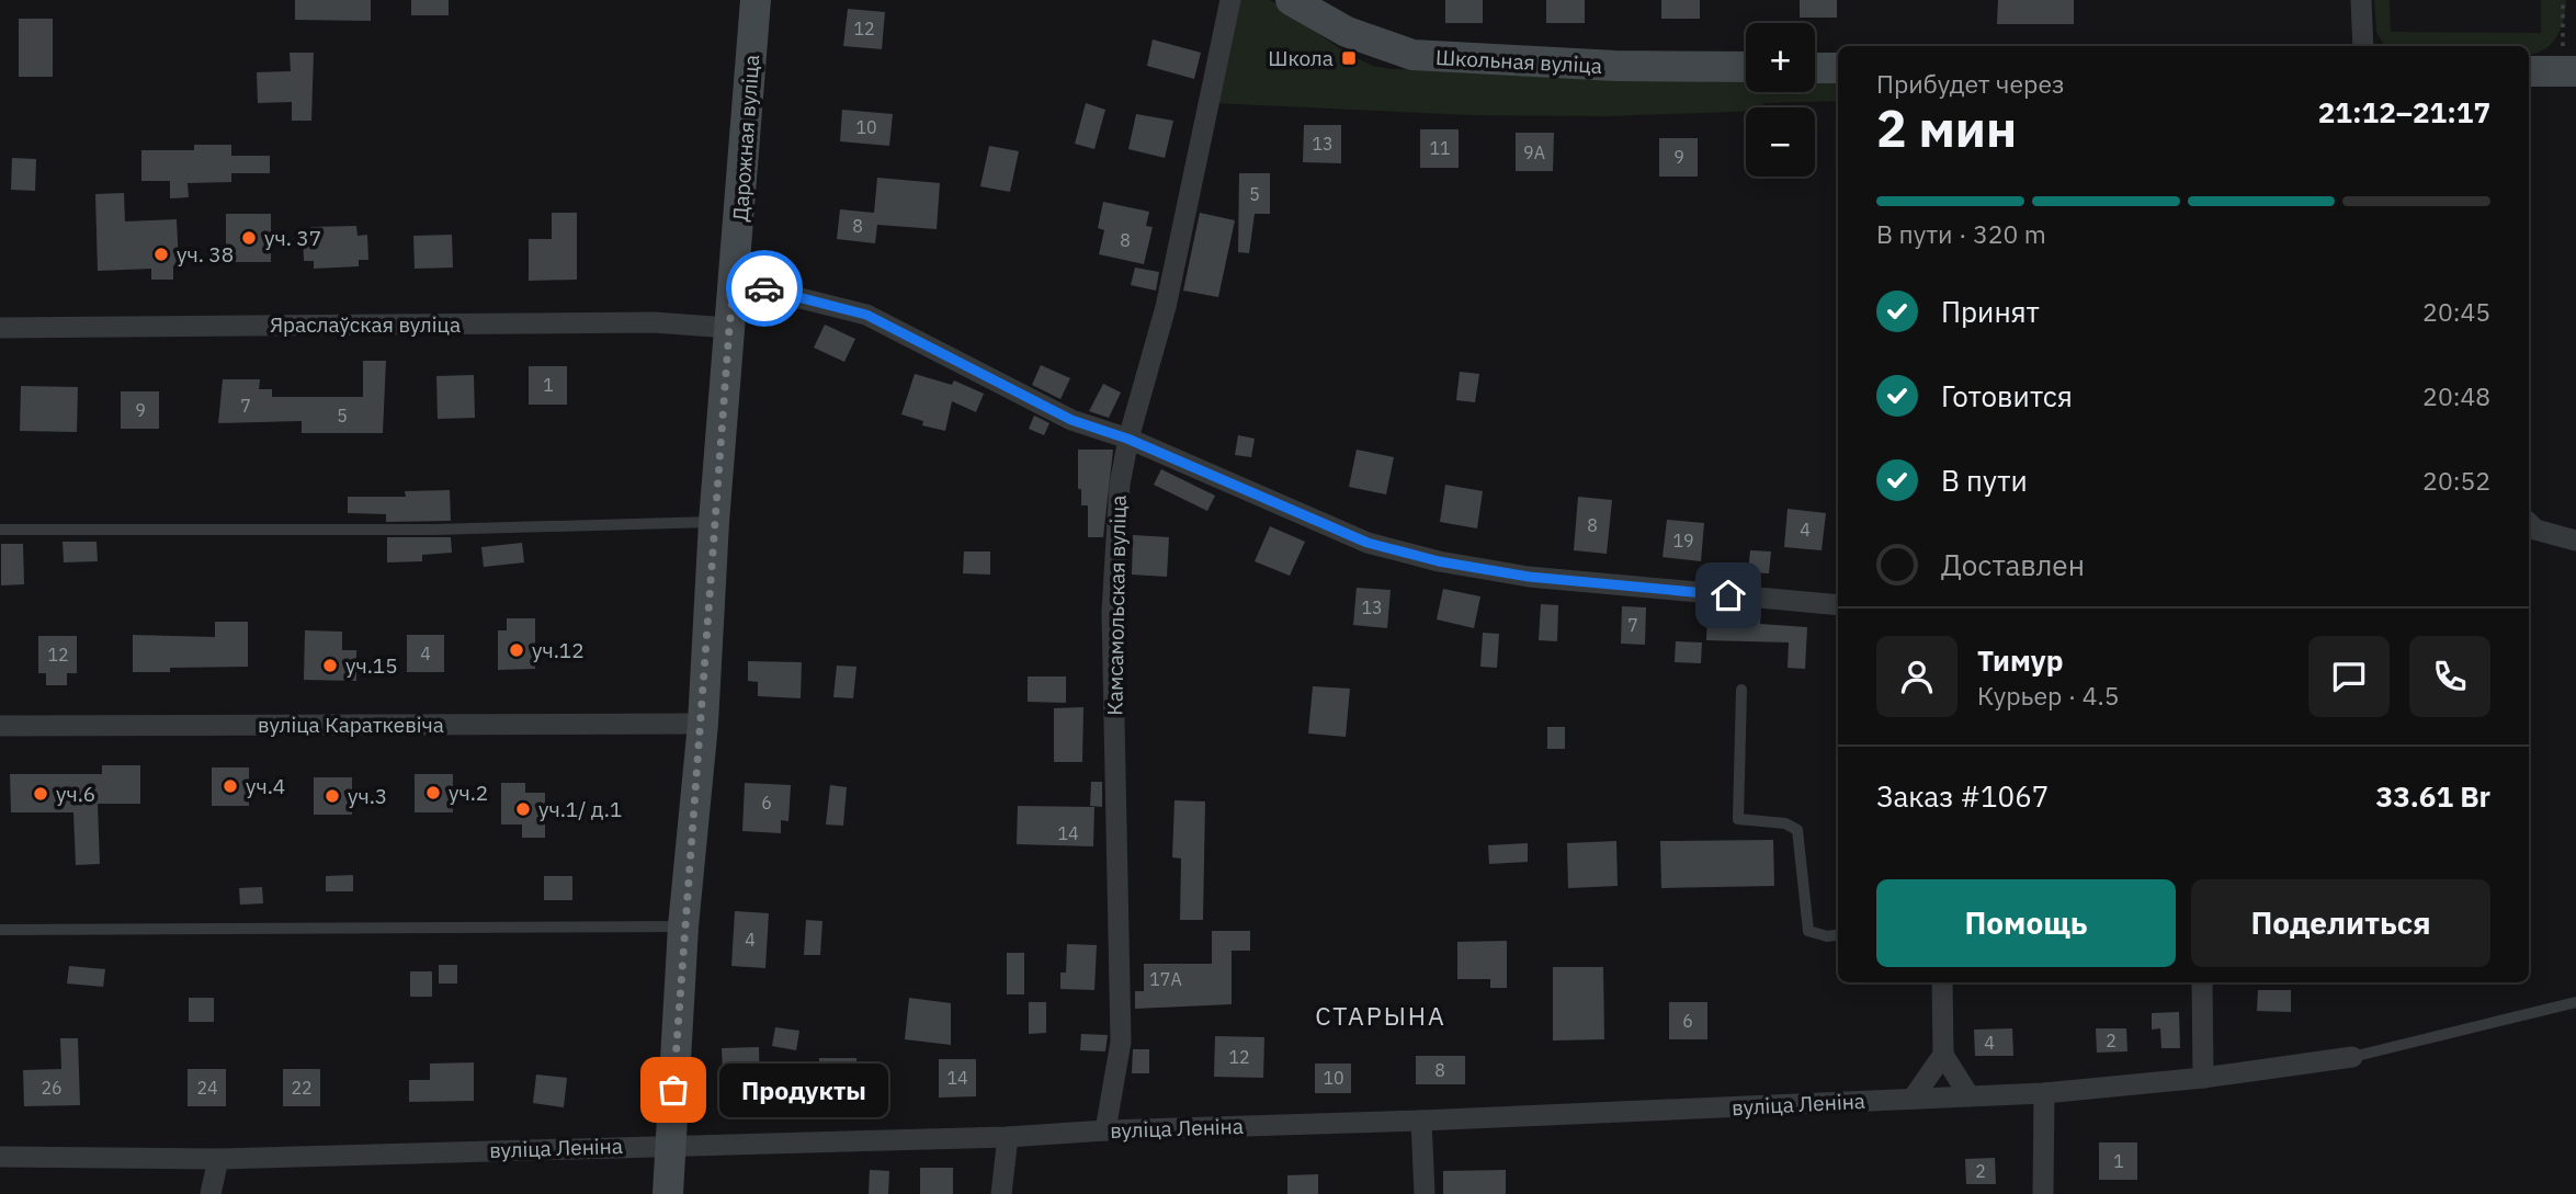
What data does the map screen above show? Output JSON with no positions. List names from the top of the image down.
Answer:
{
  "streets": {
    "main road": ["Школьная вуліца", "Дарожная вуліца"],
    "street": [
      "Яраслаўская вуліца",
      "Камсамольская вуліца",
      "вуліца Караткевіча",
      "вуліца Леніна"
    ]
  },
  "crossings": [
    ["Дарожная вуліца", "Яраслаўская вуліца"],
    ["Дарожная вуліца", "вуліца Караткевіча"],
    ["Дарожная вуліца", "вуліца Леніна"],
    ["Камсамольская вуліца", "вуліца Леніна"]
  ],
  "districts": ["СТАРЫНА"],
  "places": {
    "transit": ["Школа"],
    "other": [
      "уч. 37",
      "уч. 38",
      "уч.12",
      "уч.15",
      "уч.4",
      "уч.2",
      "уч.6",
      "уч.3",
      "уч.1/ д.1",
      "Продукты"
    ]
  },
  "house_numbers": [
    "12",
    "10",
    "13",
    "11",
    "9А",
    "9",
    "5",
    "8",
    "8",
    "1",
    "7",
    "9",
    "5",
    "8",
    "4",
    "19",
    "13",
    "7",
    "4",
    "12",
    "6",
    "14",
    "4",
    "17А",
    "6",
    "2",
    "4",
    "12",
    "8",
    "14",
    "10",
    "26",
    "24",
    "22",
    "1",
    "2"
  ],
  "page": {
    "map_buttons": ["+", "−"],
    "heading": ["2 мин", "Прибудет через", "21:12–21:17"],
    "panel": [
      "Тимур",
      "Курьер · 4.5",
      "Заказ #1067",
      "33.61 Br"
    ],
    "bar": "В пути · 320 m",
    "list": [
      ["Принят", "20:45"],
      ["Готовится", "20:48"],
      ["В пути", "20:52"],
      "Доставлен"
    ],
    "buttons": ["Помощь", "Поделиться"],
    "bubble": "Продукты"
  }
}
